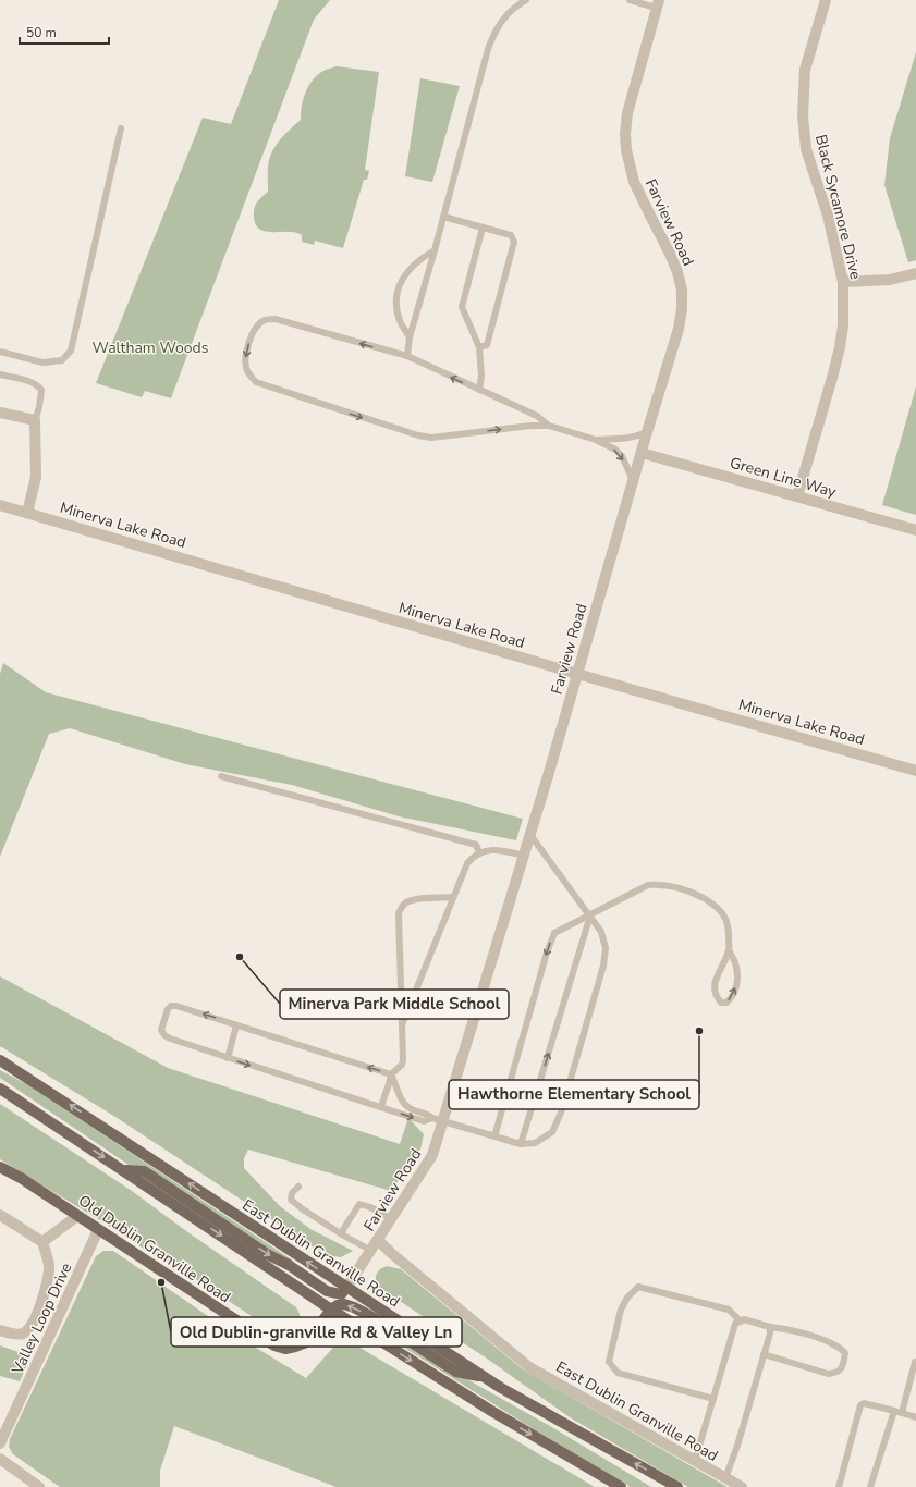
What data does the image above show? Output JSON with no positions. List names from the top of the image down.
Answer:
{
  "streets": {
    "main road": ["Old Dublin Granville Road", "East Dublin Granville Road"],
    "street": [
      "Black Sycamore Drive",
      "Farview Road",
      "Green Line Way",
      "Minerva Lake Road",
      "Valley Loop Drive"
    ]
  },
  "crossings": [
    ["Black Sycamore Drive", "Green Line Way"],
    ["Farview Road", "Green Line Way"],
    ["Farview Road", "Minerva Lake Road"],
    ["Farview Road", "East Dublin Granville Road"],
    ["Old Dublin Granville Road", "Valley Loop Drive"]
  ],
  "parks": ["Waltham Woods"],
  "places": ["Minerva Park Middle School", "Hawthorne Elementary School", "Old Dublin-granville Rd & Valley Ln"],
  "scale_bar": "50 m"
}
